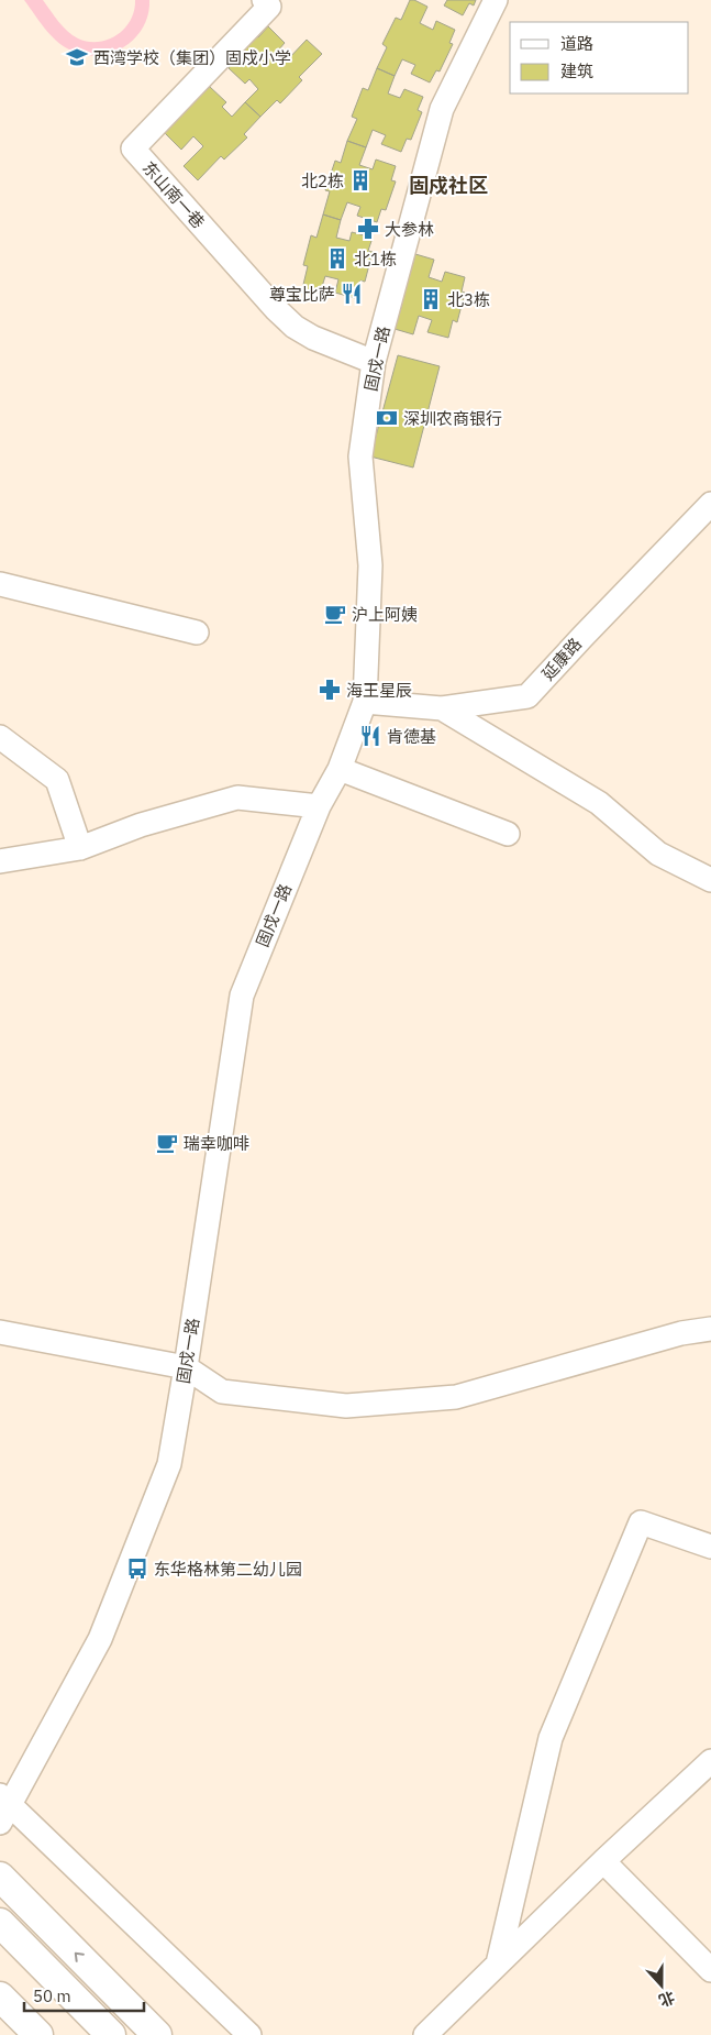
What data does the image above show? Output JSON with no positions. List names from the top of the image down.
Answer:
{
  "streets": {
    "street": ["东山南一巷", "固戍一路", "延康路"]
  },
  "crossings": [
    ["东山南一巷", "固戍一路"],
    ["固戍一路", "延康路"]
  ],
  "districts": ["固戍社区"],
  "places": {
    "school or university": ["西湾学校（集团）固戍小学"],
    "building": ["北2栋", "北1栋", "北3栋"],
    "pharmacy": ["大参林", "海王星辰"],
    "restaurant": ["尊宝比萨", "肯德基"],
    "bank": ["深圳农商银行"],
    "cafe": ["沪上阿姨", "瑞幸咖啡"],
    "bus stop": ["东华格林第二幼儿园"]
  },
  "legend": ["道路", "建筑"],
  "scale_bar": "50 m",
  "north": "bottom"
}
